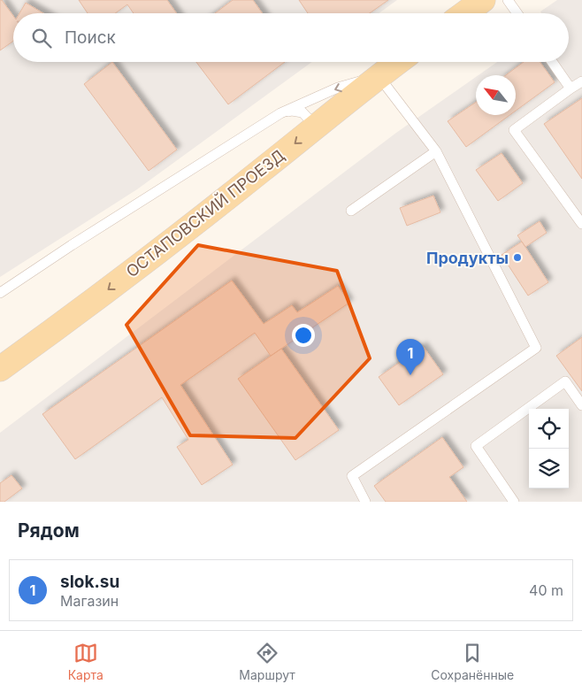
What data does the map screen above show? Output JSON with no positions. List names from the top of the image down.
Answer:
{
  "streets": {
    "main road": ["ОСТАПОВСКИЙ ПРОЕЗД"]
  },
  "one_way": ["ОСТАПОВСКИЙ ПРОЕЗД"],
  "places": ["Продукты"],
  "north": "top left",
  "page": {
    "search": "Поиск",
    "pins": "1",
    "heading": "Рядом",
    "list": [
      {
        "mark": "1",
        "name": "slok.su",
        "note": "Магазин",
        "value": "40 m"
      }
    ],
    "nav": ["Карта", "Маршрут", "Сохранённые"]
  }
}
